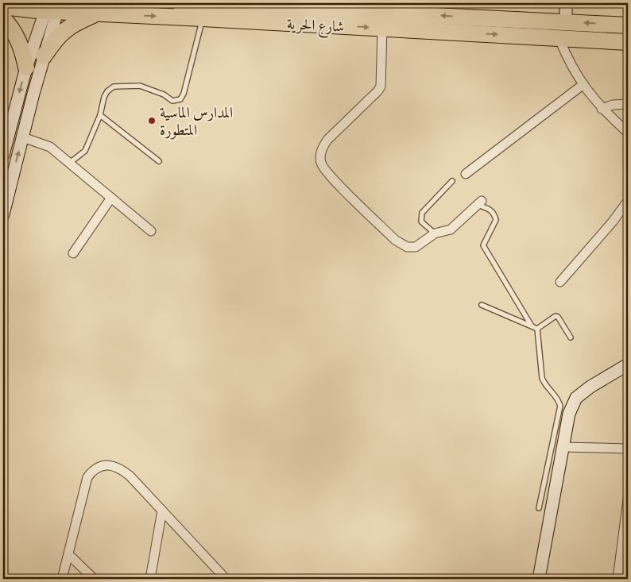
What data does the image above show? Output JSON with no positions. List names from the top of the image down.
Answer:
{
  "streets": {
    "highway": ["شارع الحرية"]
  },
  "places": ["المدارس الماسية المتطورة"]
}
